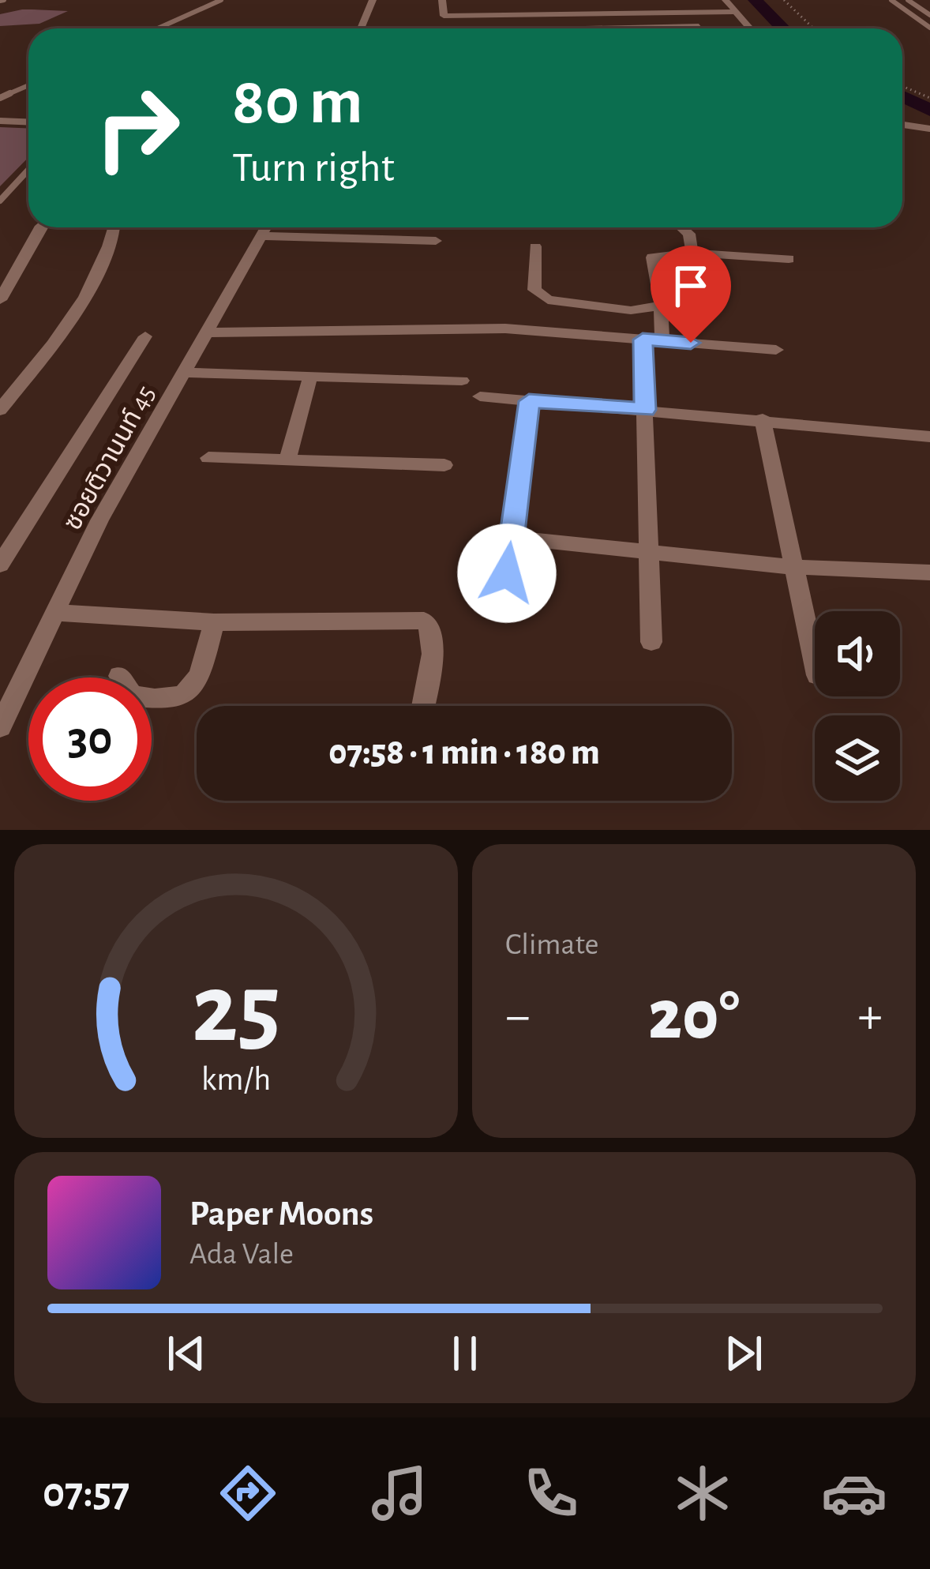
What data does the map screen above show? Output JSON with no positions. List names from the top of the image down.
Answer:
{
  "streets": {
    "street": ["ซอยติวานนท์ 45"]
  },
  "page": {
    "turn": ["80 m", "Turn right"],
    "limit": "30",
    "trip": "07:58 · 1 min · 180 m",
    "tile": "Climate",
    "heat": ["−", "20°", "+"],
    "song": ["Paper Moons", "Ada Vale"],
    "tabs": "07:57",
    "gauge": ["25", "km/h"]
  }
}
